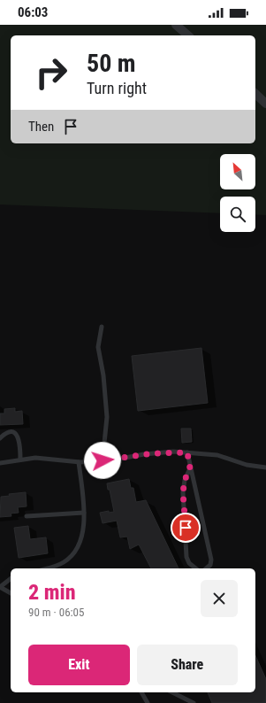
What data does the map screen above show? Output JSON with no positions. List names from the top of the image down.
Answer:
{
  "north": "top left",
  "page": {
    "status": "06:03",
    "turn": ["50 m", "Turn right"],
    "then": "Then",
    "heading": ["2 min", "90 m · 06:05"],
    "buttons": ["Exit", "Share"]
  }
}
